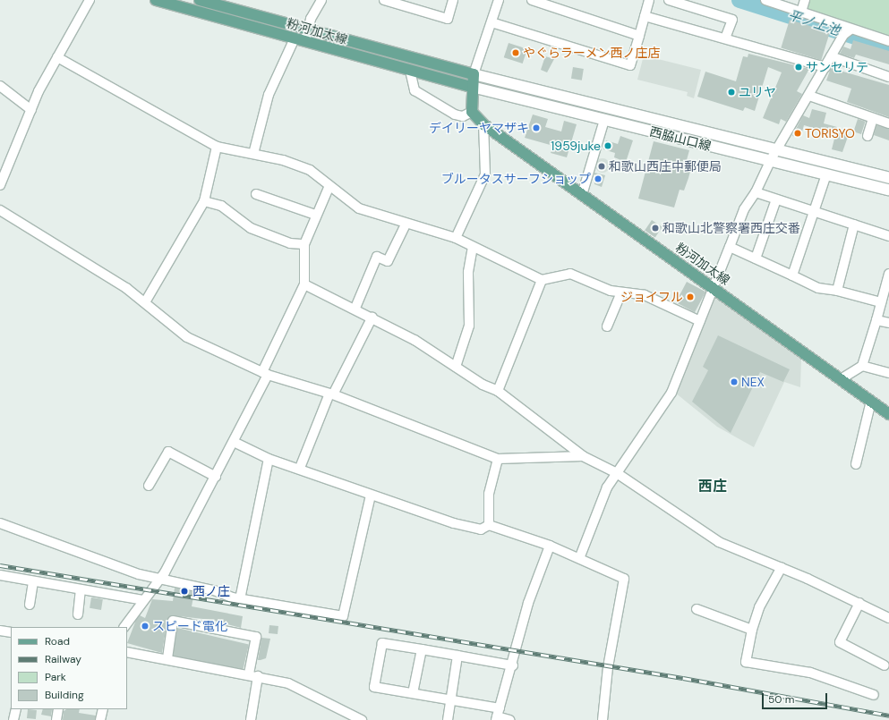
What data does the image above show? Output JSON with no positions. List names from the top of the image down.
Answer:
{
  "streets": {
    "main road": ["粉河加太線"],
    "street": ["西脇山口線"]
  },
  "crossings": [
    ["粉河加太線", "西脇山口線"]
  ],
  "districts": ["西庄"],
  "water": ["平ノ上池"],
  "places": [
    "やぐらラーメン西ノ庄店",
    "サンセリテ",
    "ユリヤ",
    "デイリーヤマザキ",
    "TORISYO",
    "1959juke",
    "和歌山西庄中郵便局",
    "ブルータスサーフショップ",
    "和歌山北警察署西庄交番",
    "ジョイフル",
    "NEX",
    "西ノ庄",
    "スピード電化"
  ],
  "legend": [
    "Road",
    "Railway",
    "Park",
    "Building"
  ],
  "scale_bar": "50 m"
}
